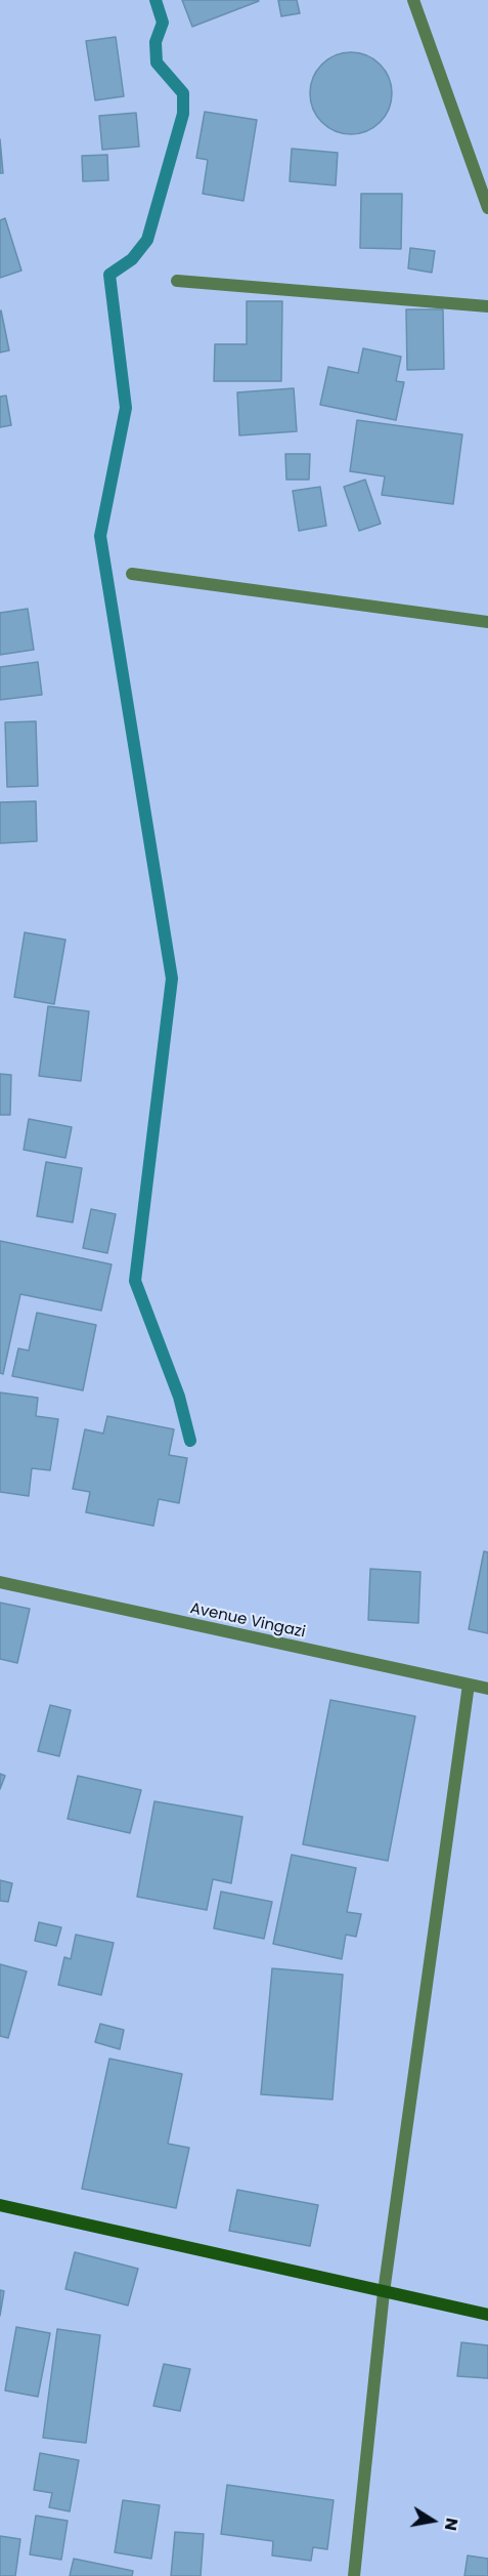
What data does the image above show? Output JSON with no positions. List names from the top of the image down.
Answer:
{
  "streets": {
    "street": ["Avenue Vingazi"]
  },
  "north": "right"
}
